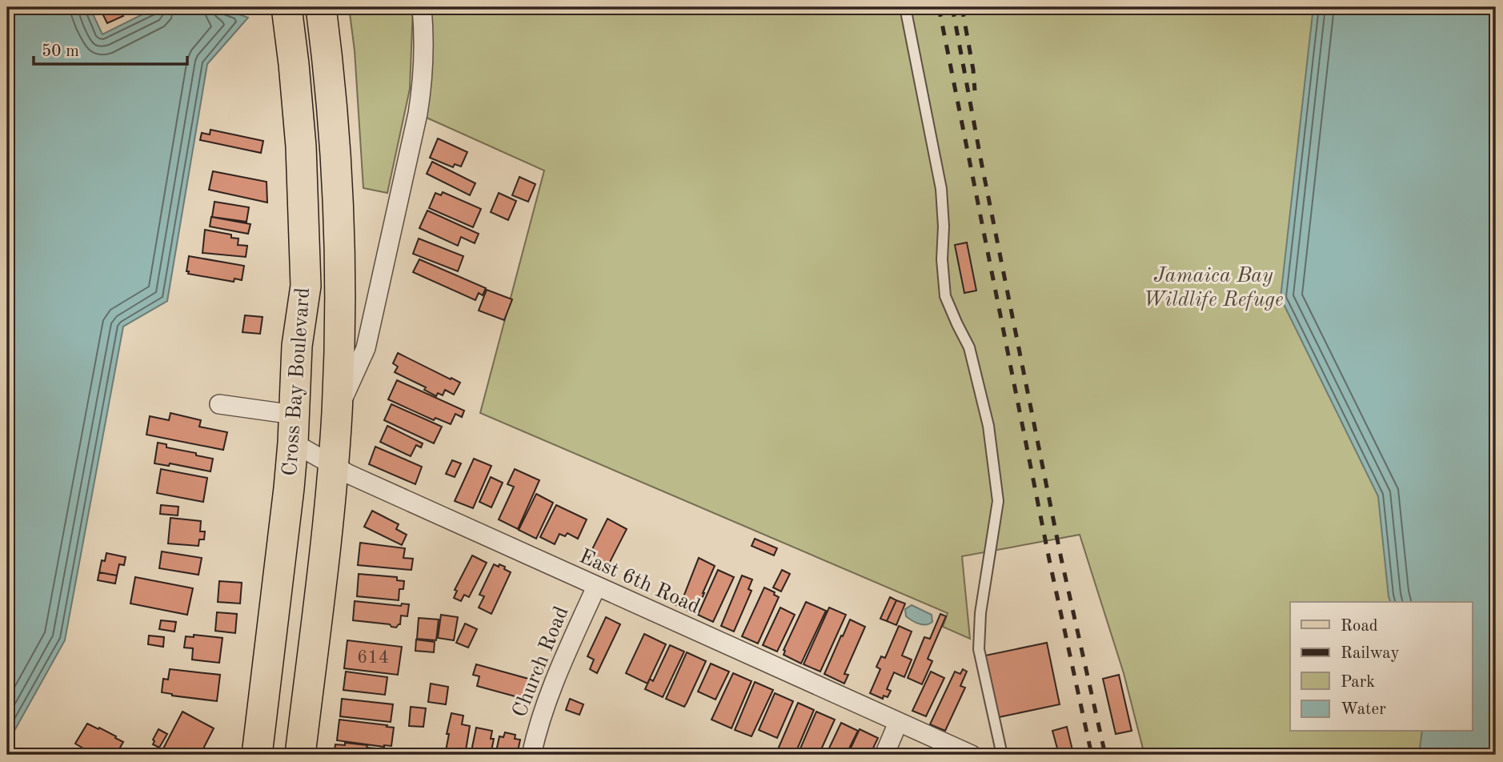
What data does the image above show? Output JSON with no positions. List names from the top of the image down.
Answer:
{
  "streets": {
    "main road": ["Cross Bay Boulevard"],
    "street": ["East 6th Road", "Church Road"]
  },
  "crossings": [
    ["Cross Bay Boulevard", "East 6th Road"],
    ["East 6th Road", "Church Road"]
  ],
  "parks": ["Jamaica Bay Wildlife Refuge"],
  "house_numbers": ["614"],
  "legend": [
    "Road",
    "Railway",
    "Park",
    "Water"
  ],
  "scale_bar": "50 m"
}
